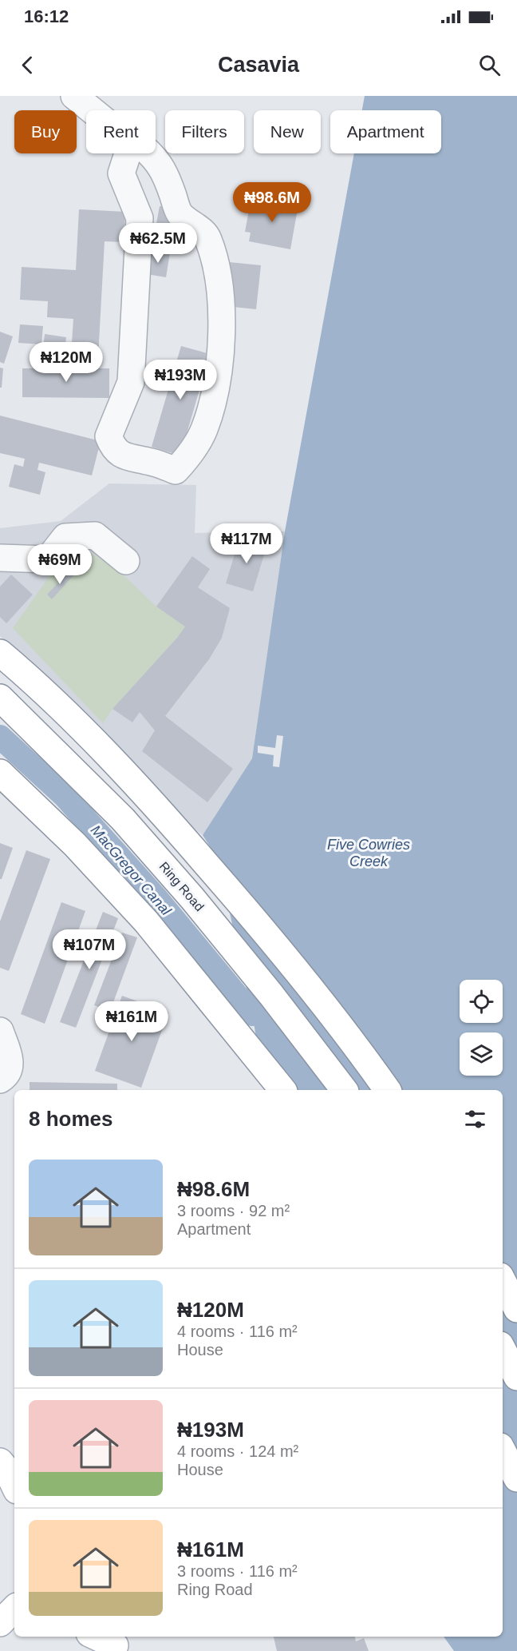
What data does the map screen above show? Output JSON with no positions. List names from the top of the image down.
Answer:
{
  "streets": {
    "main road": ["Ring Road"]
  },
  "water": ["Five Cowries Creek", "MacGregor Canal"],
  "page": {
    "status": "16:12",
    "header": "Casavia",
    "chip": [
      "Buy",
      "Rent",
      "Filters",
      "New",
      "Apartment"
    ],
    "price": [
      "₦98.6M",
      "₦62.5M",
      "₦120M",
      "₦193M",
      "₦117M",
      "₦69M",
      "₦107M",
      "₦161M"
    ],
    "heading": "8 homes",
    "list": [
      {
        "name": "₦98.6M",
        "note": "3 rooms · 92 m² · Apartment"
      },
      {
        "name": "₦120M",
        "note": "4 rooms · 116 m² · House"
      },
      {
        "name": "₦193M",
        "note": "4 rooms · 124 m² · House"
      },
      {
        "name": "₦161M",
        "note": "3 rooms · 116 m² · Ring Road"
      }
    ]
  }
}
